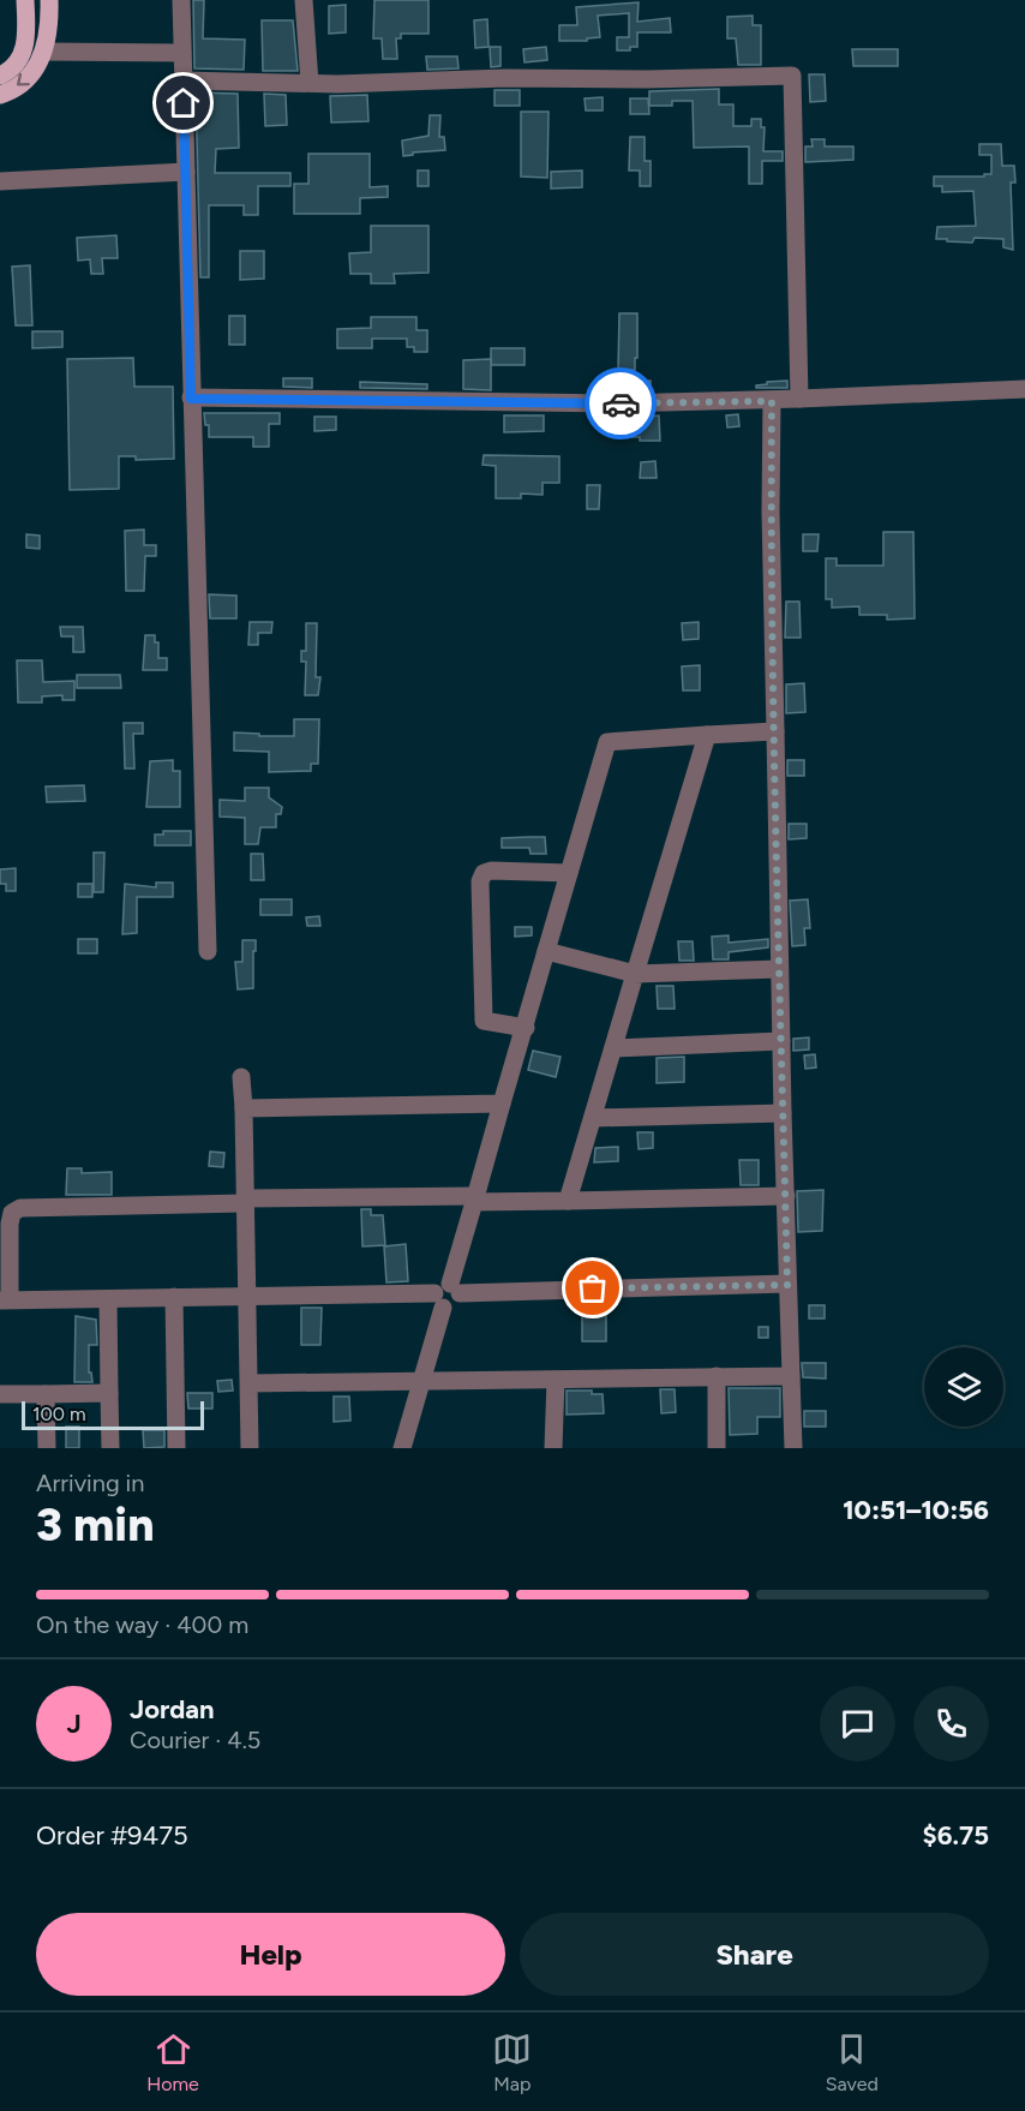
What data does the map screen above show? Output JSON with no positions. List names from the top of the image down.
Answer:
{
  "scale_bar": "100 m",
  "page": {
    "scale": "100 m",
    "heading": ["3 min", "Arriving in", "10:51–10:56"],
    "panel": [
      "Jordan",
      "Courier · 4.5",
      "Order #9475",
      "$6.75"
    ],
    "bar": "On the way · 400 m",
    "round": "J",
    "buttons": ["Help", "Share"],
    "tabs": ["Home", "Map", "Saved"]
  }
}
